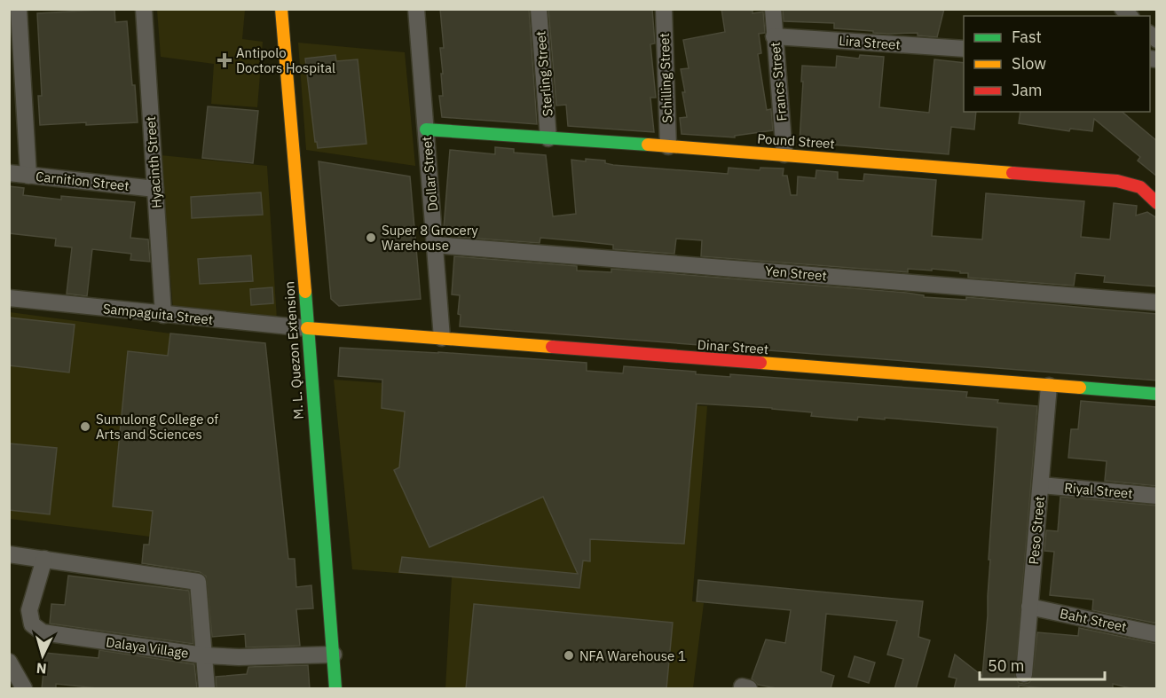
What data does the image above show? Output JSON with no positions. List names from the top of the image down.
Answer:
{
  "streets": {
    "street": [
      "Lira Street",
      "Sterling Street",
      "Schilling Street",
      "Francs Street",
      "Pound Street",
      "Hyacinth Street",
      "Dollar Street",
      "Carnition Street",
      "Yen Street",
      "Sampaguita Street",
      "Dinar Street",
      "M. L. Quezon Extension",
      "Riyal Street",
      "Peso Street",
      "Baht Street",
      "Dalaya Village"
    ]
  },
  "crossings": [
    ["Lira Street", "Francs Street"],
    ["Sterling Street", "Pound Street"],
    ["Schilling Street", "Pound Street"],
    ["Francs Street", "Pound Street"],
    ["Pound Street", "Dollar Street"],
    ["Hyacinth Street", "Carnition Street"],
    ["Hyacinth Street", "Sampaguita Street"],
    ["Dollar Street", "Yen Street"],
    ["Dollar Street", "Dinar Street"],
    ["Sampaguita Street", "Dinar Street"],
    ["Sampaguita Street", "M. L. Quezon Extension"],
    ["Dinar Street", "M. L. Quezon Extension"],
    ["Dinar Street", "Peso Street"],
    ["M. L. Quezon Extension", "Dalaya Village"],
    ["Riyal Street", "Peso Street"],
    ["Peso Street", "Baht Street"]
  ],
  "places": {
    "health": ["Antipolo Doctors Hospital"],
    "other": ["Super 8 Grocery Warehouse", "Sumulong College of Arts and Sciences", "NFA Warehouse 1"]
  },
  "legend": ["Fast", "Slow", "Jam"],
  "scale_bar": "50 m",
  "north": "bottom"
}
